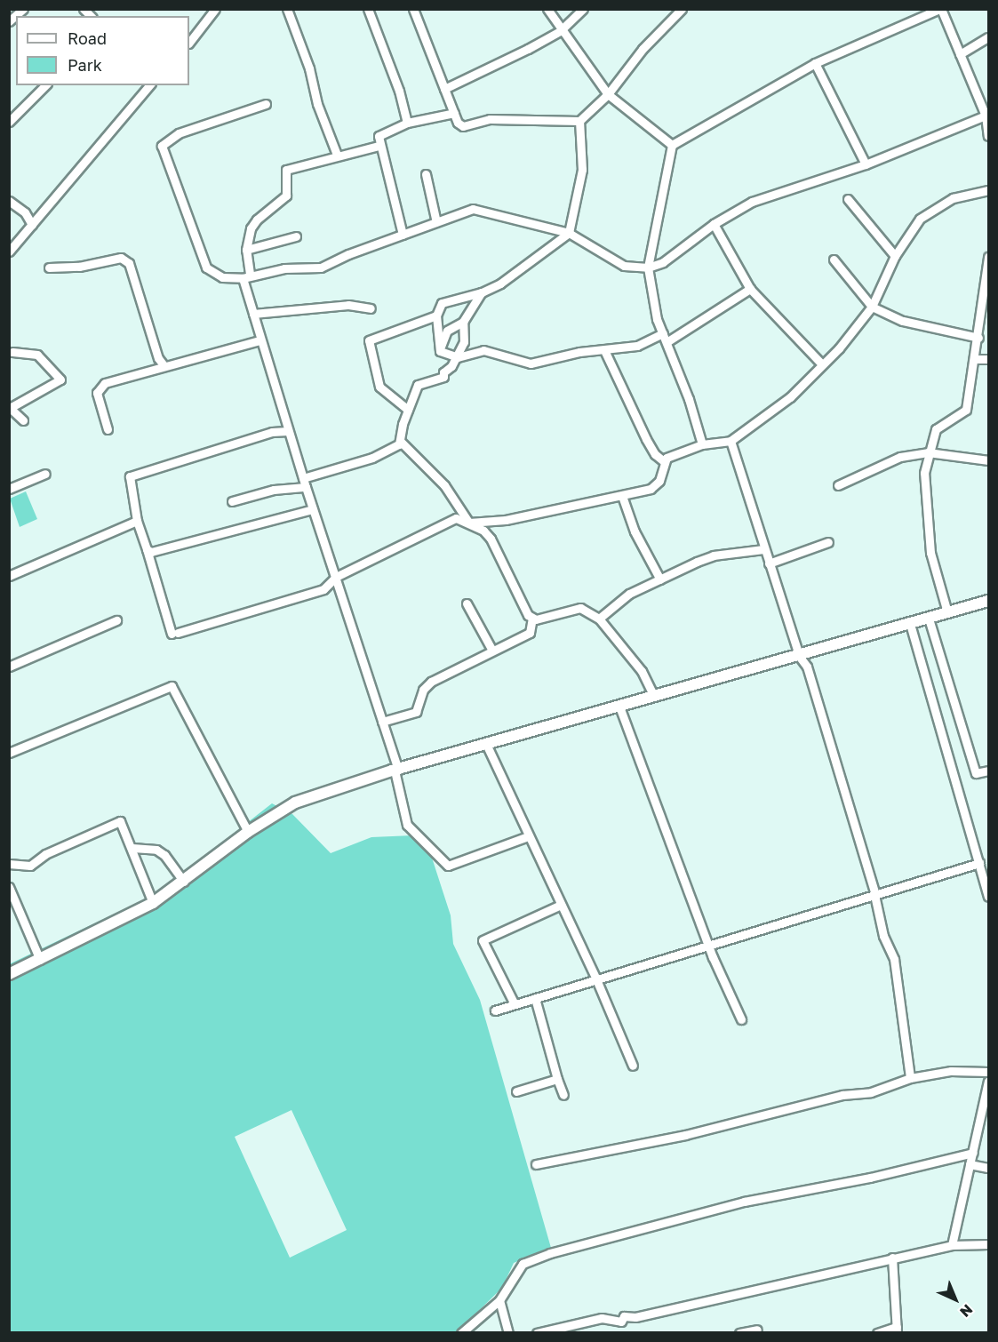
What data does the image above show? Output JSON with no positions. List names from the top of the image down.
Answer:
{
  "legend": ["Road", "Park"],
  "north": "bottom right"
}
